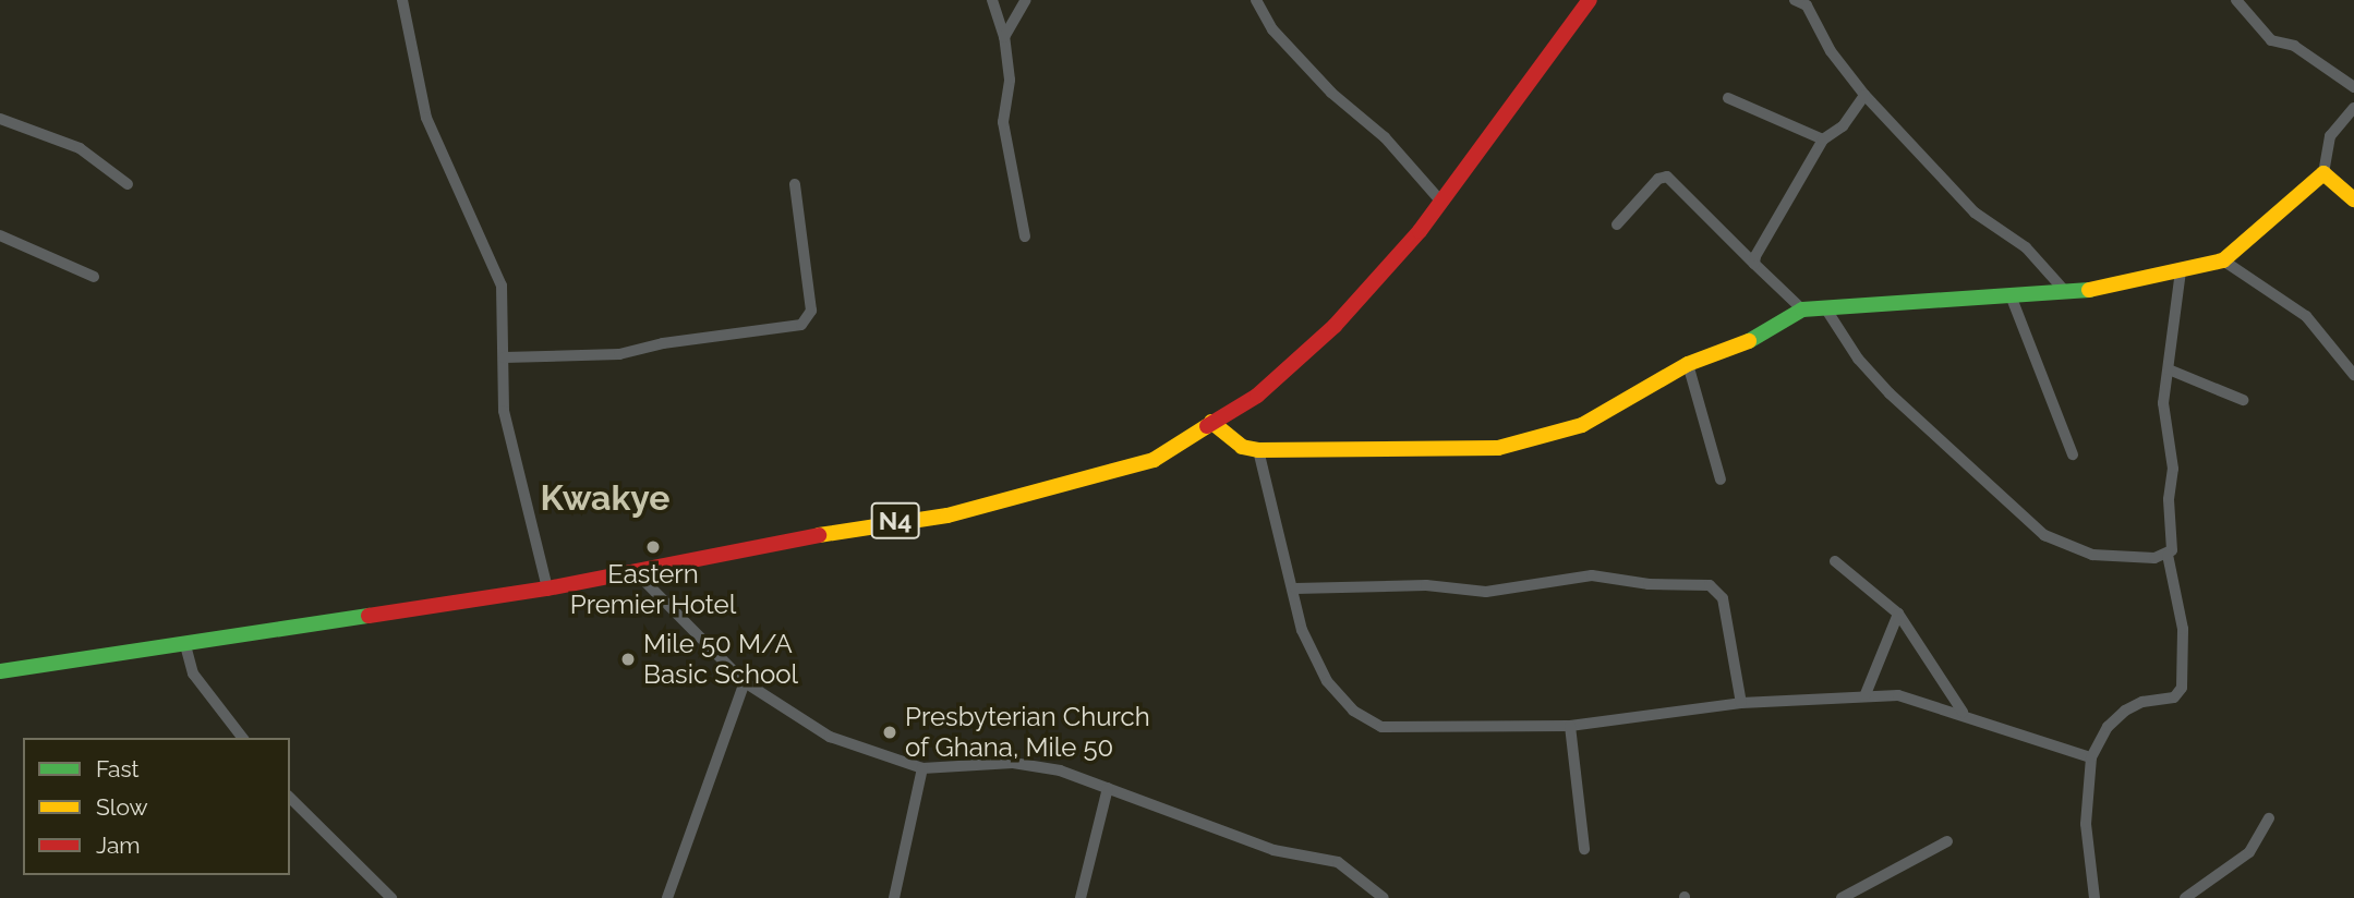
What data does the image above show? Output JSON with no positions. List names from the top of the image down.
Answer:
{
  "streets": {
    "main road": ["N4"]
  },
  "districts": ["Kwakye"],
  "places": ["Eastern Premier Hotel", "Mile 50 M/A Basic School", "Presbyterian Church of Ghana, Mile 50"],
  "legend": ["Fast", "Slow", "Jam"]
}
